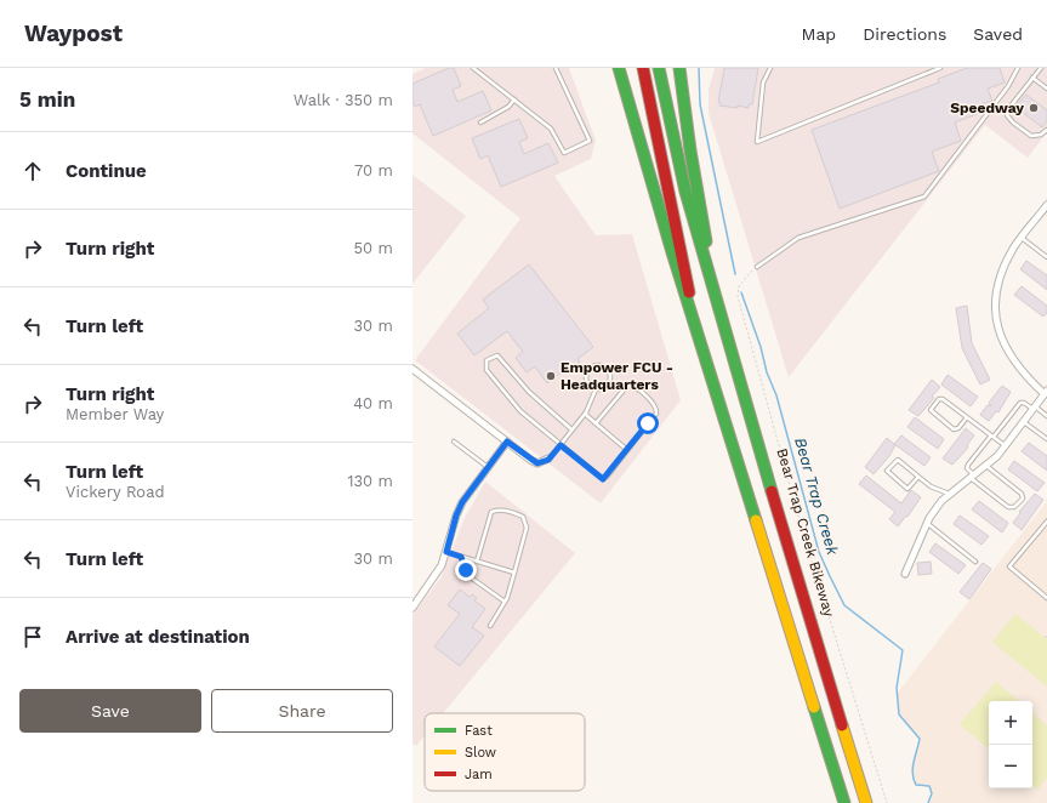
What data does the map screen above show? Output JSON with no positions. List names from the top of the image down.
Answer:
{
  "streets": {
    "path": ["Bear Trap Creek Bikeway"]
  },
  "water": ["Bear Trap Creek"],
  "places": ["Speedway", "Empower FCU - Headquarters"],
  "legend": ["Fast", "Slow", "Jam"],
  "page": {
    "header": "Waypost",
    "nav": ["Map", "Directions", "Saved"],
    "heading": ["5 min", "Walk · 350 m"],
    "list": [
      ["Continue", "70 m"],
      ["Turn right", "50 m"],
      ["Turn left", "30 m"],
      ["Turn right", "Member Way", "40 m"],
      ["Turn left", "Vickery Road", "130 m"],
      ["Turn left", "30 m"],
      "Arrive at destination"
    ],
    "buttons": ["Save", "Share"],
    "map_buttons": ["+", "−"]
  }
}
